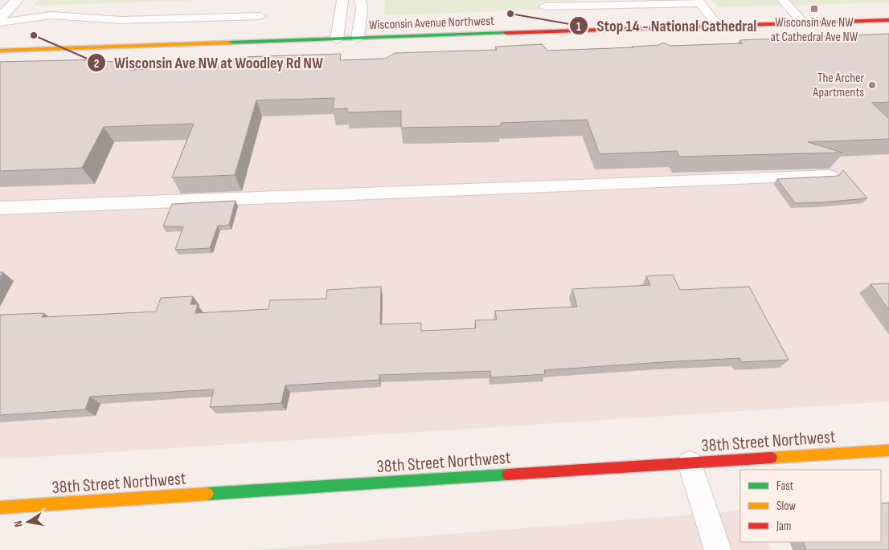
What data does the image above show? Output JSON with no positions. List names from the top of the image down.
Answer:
{
  "streets": {
    "main road": ["Wisconsin Avenue Northwest", "38th Street Northwest"]
  },
  "places": {
    "transit": ["Wisconsin Ave NW at Cathedral Ave NW"],
    "other": ["Stop 14 - National Cathedral", "Wisconsin Ave NW at Woodley Rd NW", "The Archer Apartments"]
  },
  "legend": ["Fast", "Slow", "Jam"],
  "north": "left"
}
